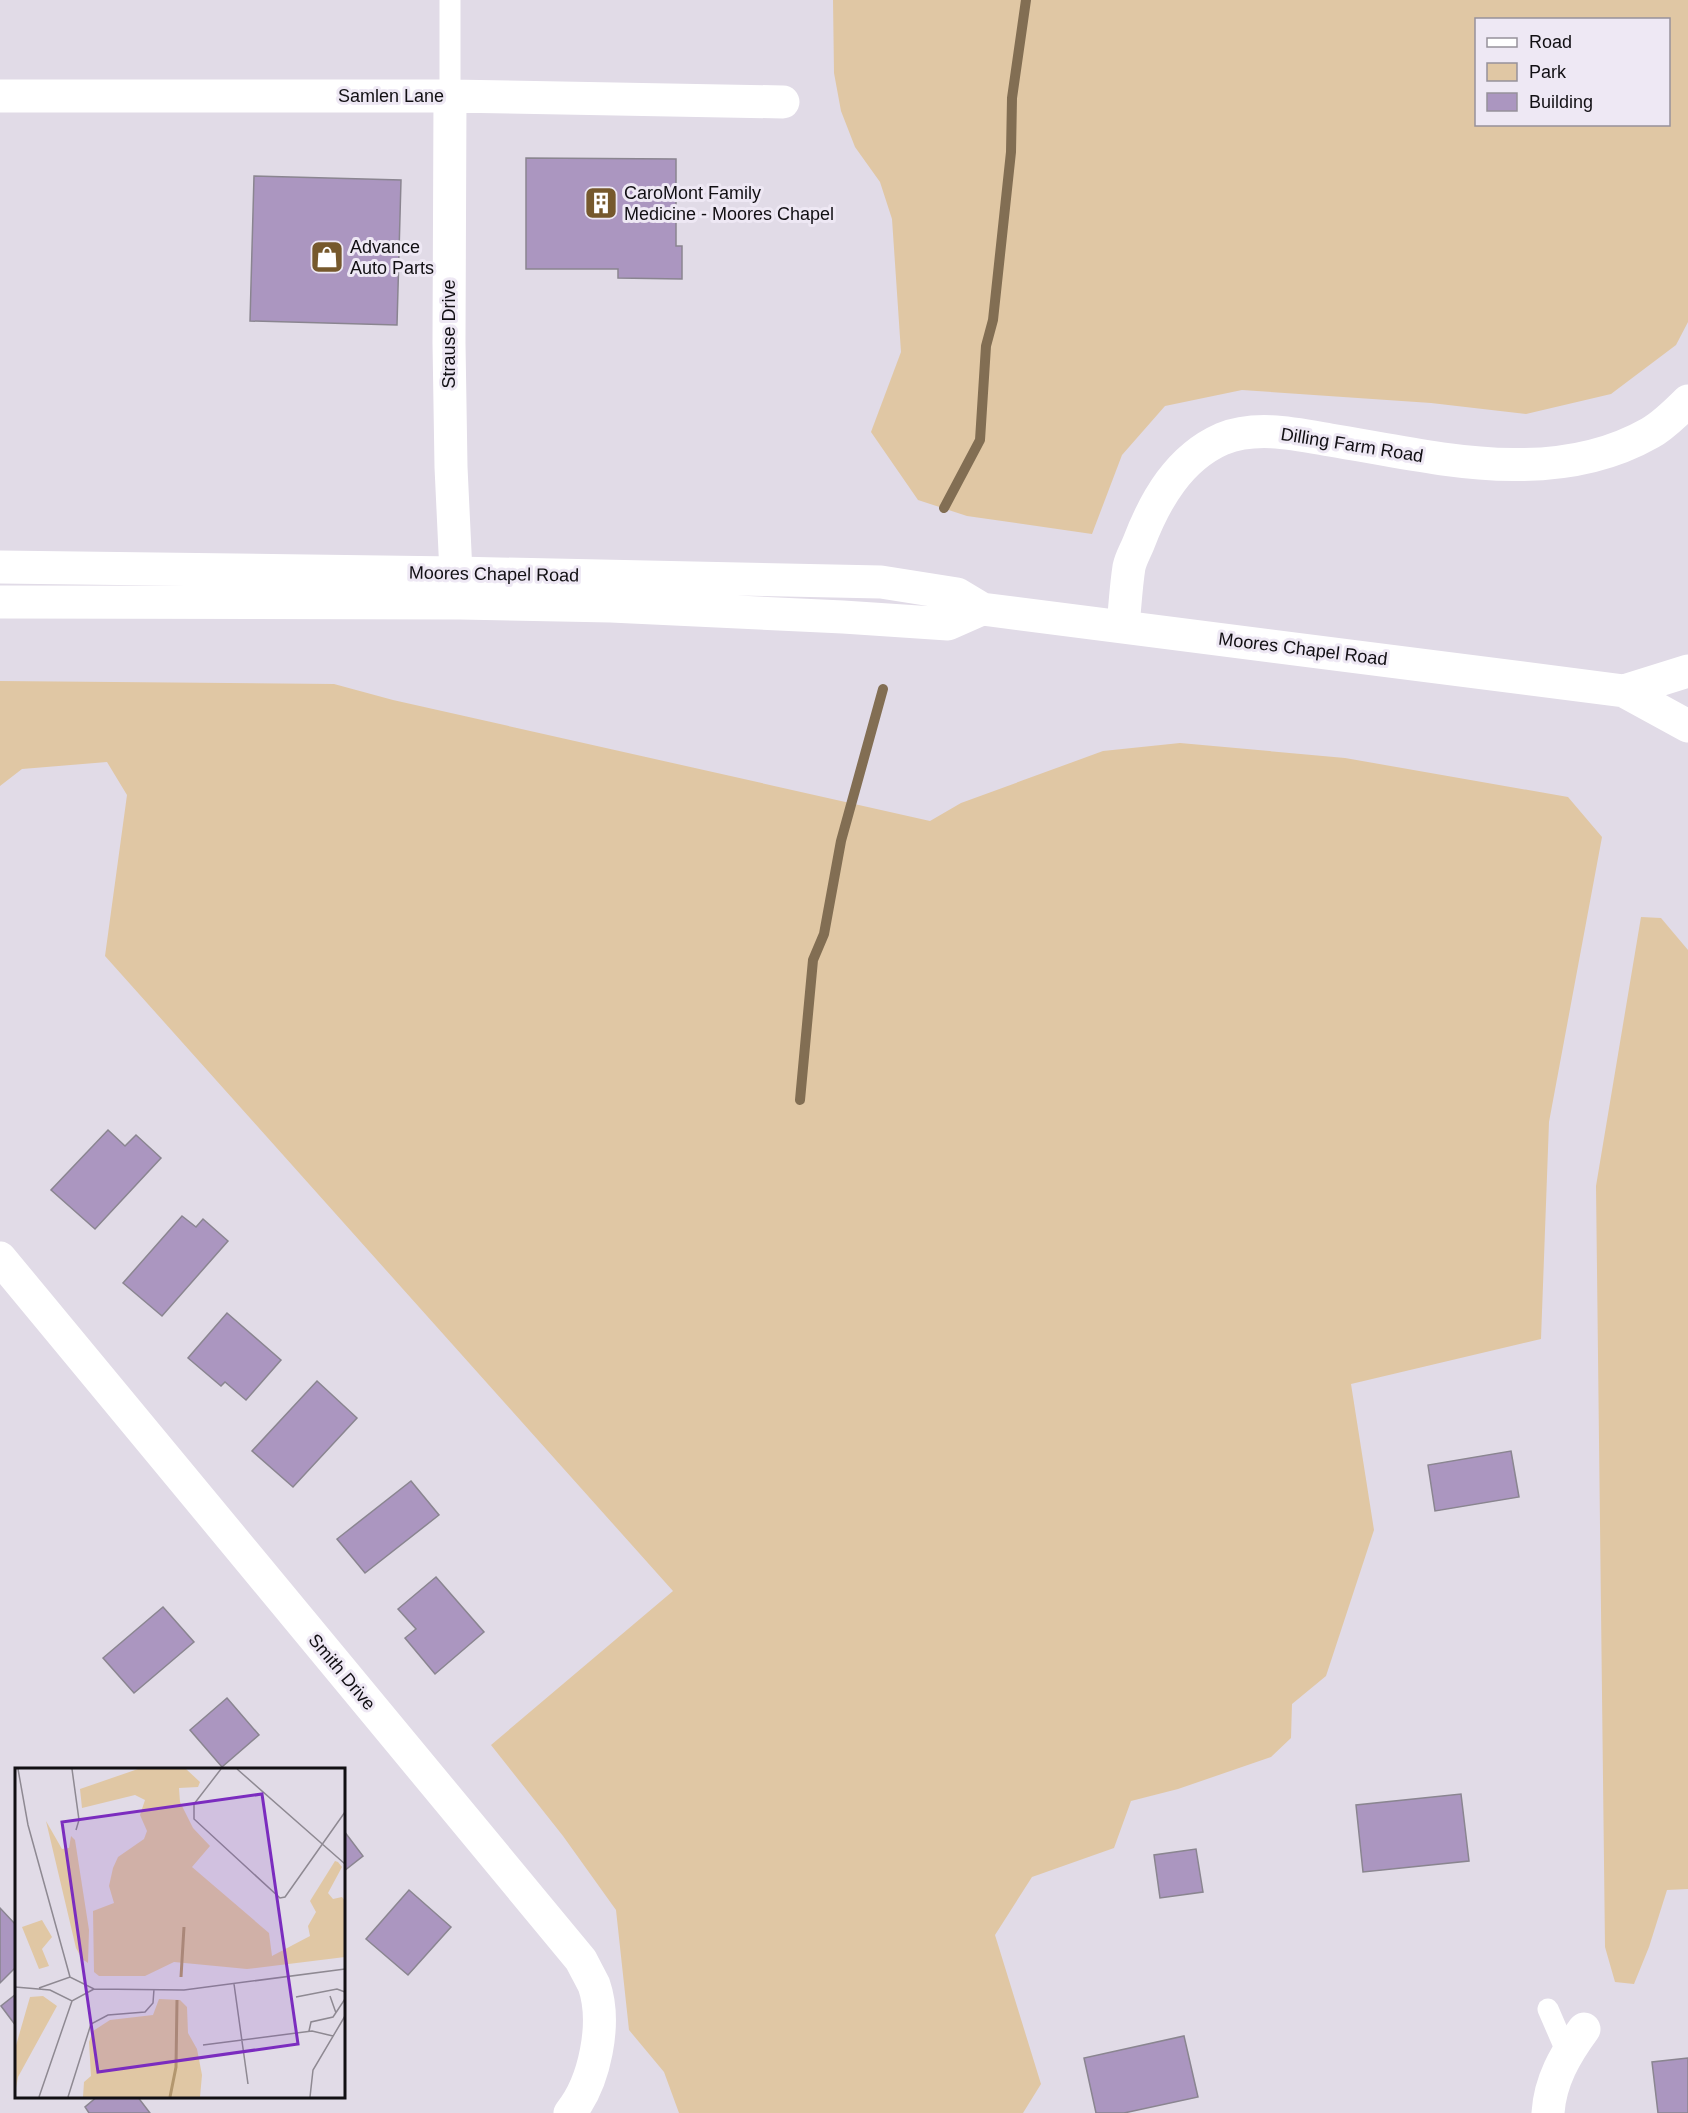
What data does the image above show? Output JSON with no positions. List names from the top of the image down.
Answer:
{
  "streets": {
    "street": [
      "Samlen Lane",
      "Strause Drive",
      "Dilling Farm Road",
      "Moores Chapel Road",
      "Smith Drive"
    ]
  },
  "crossings": [
    ["Samlen Lane", "Strause Drive"],
    ["Strause Drive", "Moores Chapel Road"],
    ["Dilling Farm Road", "Moores Chapel Road"]
  ],
  "places": {
    "building": ["CaroMont Family Medicine - Moores Chapel"],
    "shop": ["Advance Auto Parts"]
  },
  "legend": ["Road", "Park", "Building"]
}
